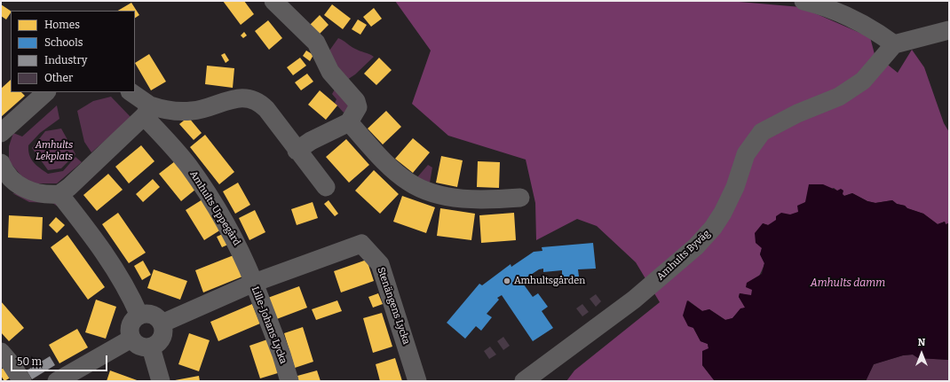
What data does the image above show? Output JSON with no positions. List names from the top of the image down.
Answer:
{
  "streets": {
    "street": [
      "Amhults Uppegård",
      "Amhults Byväg",
      "Stenängens Lycka",
      "Lille-Johans Lycka"
    ]
  },
  "crossings": [
    ["Amhults Uppegård", "Stenängens Lycka"],
    ["Amhults Uppegård", "Lille-Johans Lycka"],
    ["Stenängens Lycka", "Lille-Johans Lycka"]
  ],
  "water": ["Amhults damm"],
  "parks": ["Amhults Lekplats"],
  "places": ["Amhultsgården"],
  "legend": [
    "Homes",
    "Schools",
    "Industry",
    "Other"
  ],
  "scale_bar": "50 m",
  "north": "top"
}
